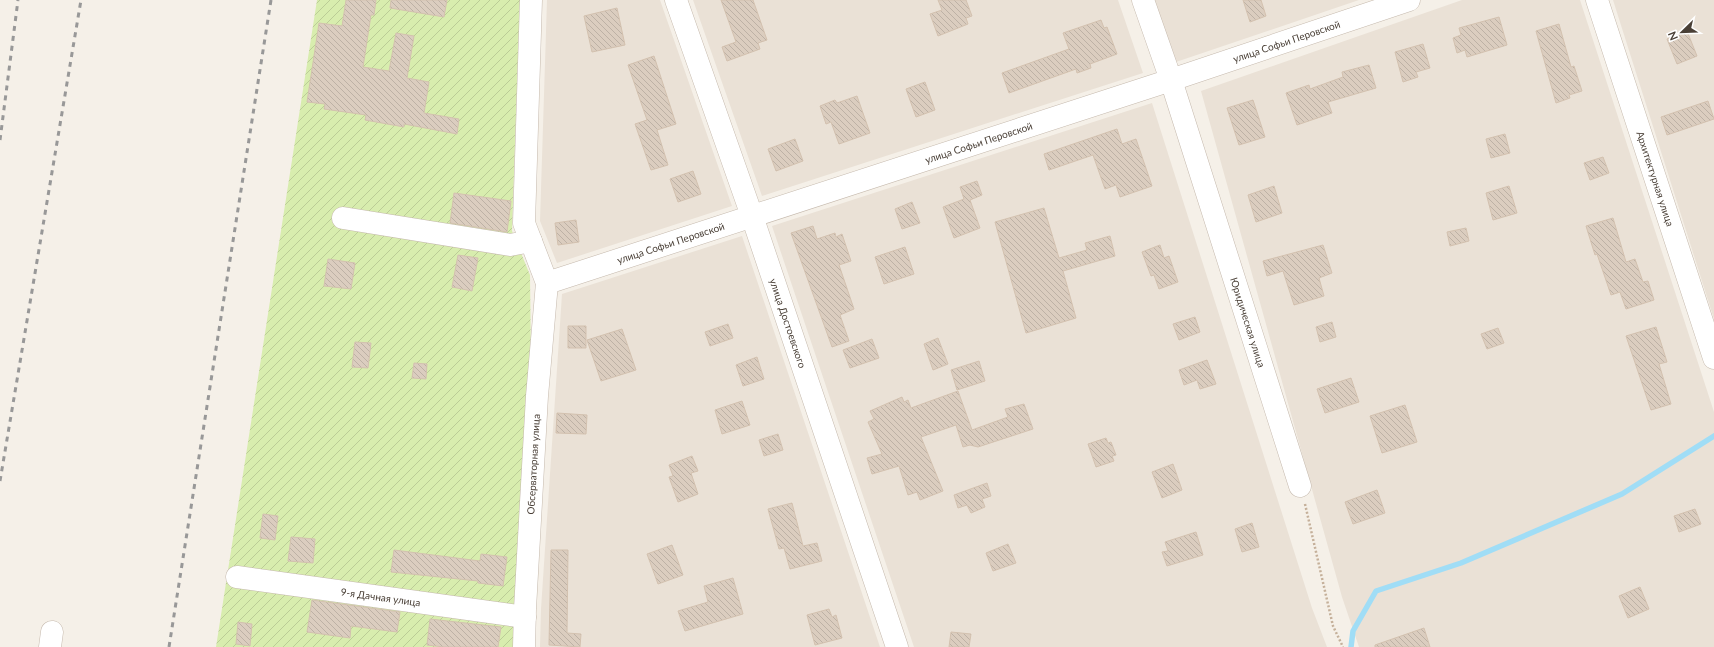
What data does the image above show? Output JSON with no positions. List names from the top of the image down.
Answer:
{
  "streets": {
    "street": [
      "улица Софьи Перовской",
      "Архитектурная улица",
      "Юридическая улица",
      "улица Достоевского",
      "Обсерваторная улица",
      "9-я Дачная улица"
    ]
  },
  "crossings": [
    ["улица Софьи Перовской", "Юридическая улица"],
    ["улица Софьи Перовской", "улица Достоевского"],
    ["улица Софьи Перовской", "Обсерваторная улица"],
    ["Обсерваторная улица", "9-я Дачная улица"]
  ],
  "north": "bottom left"
}
